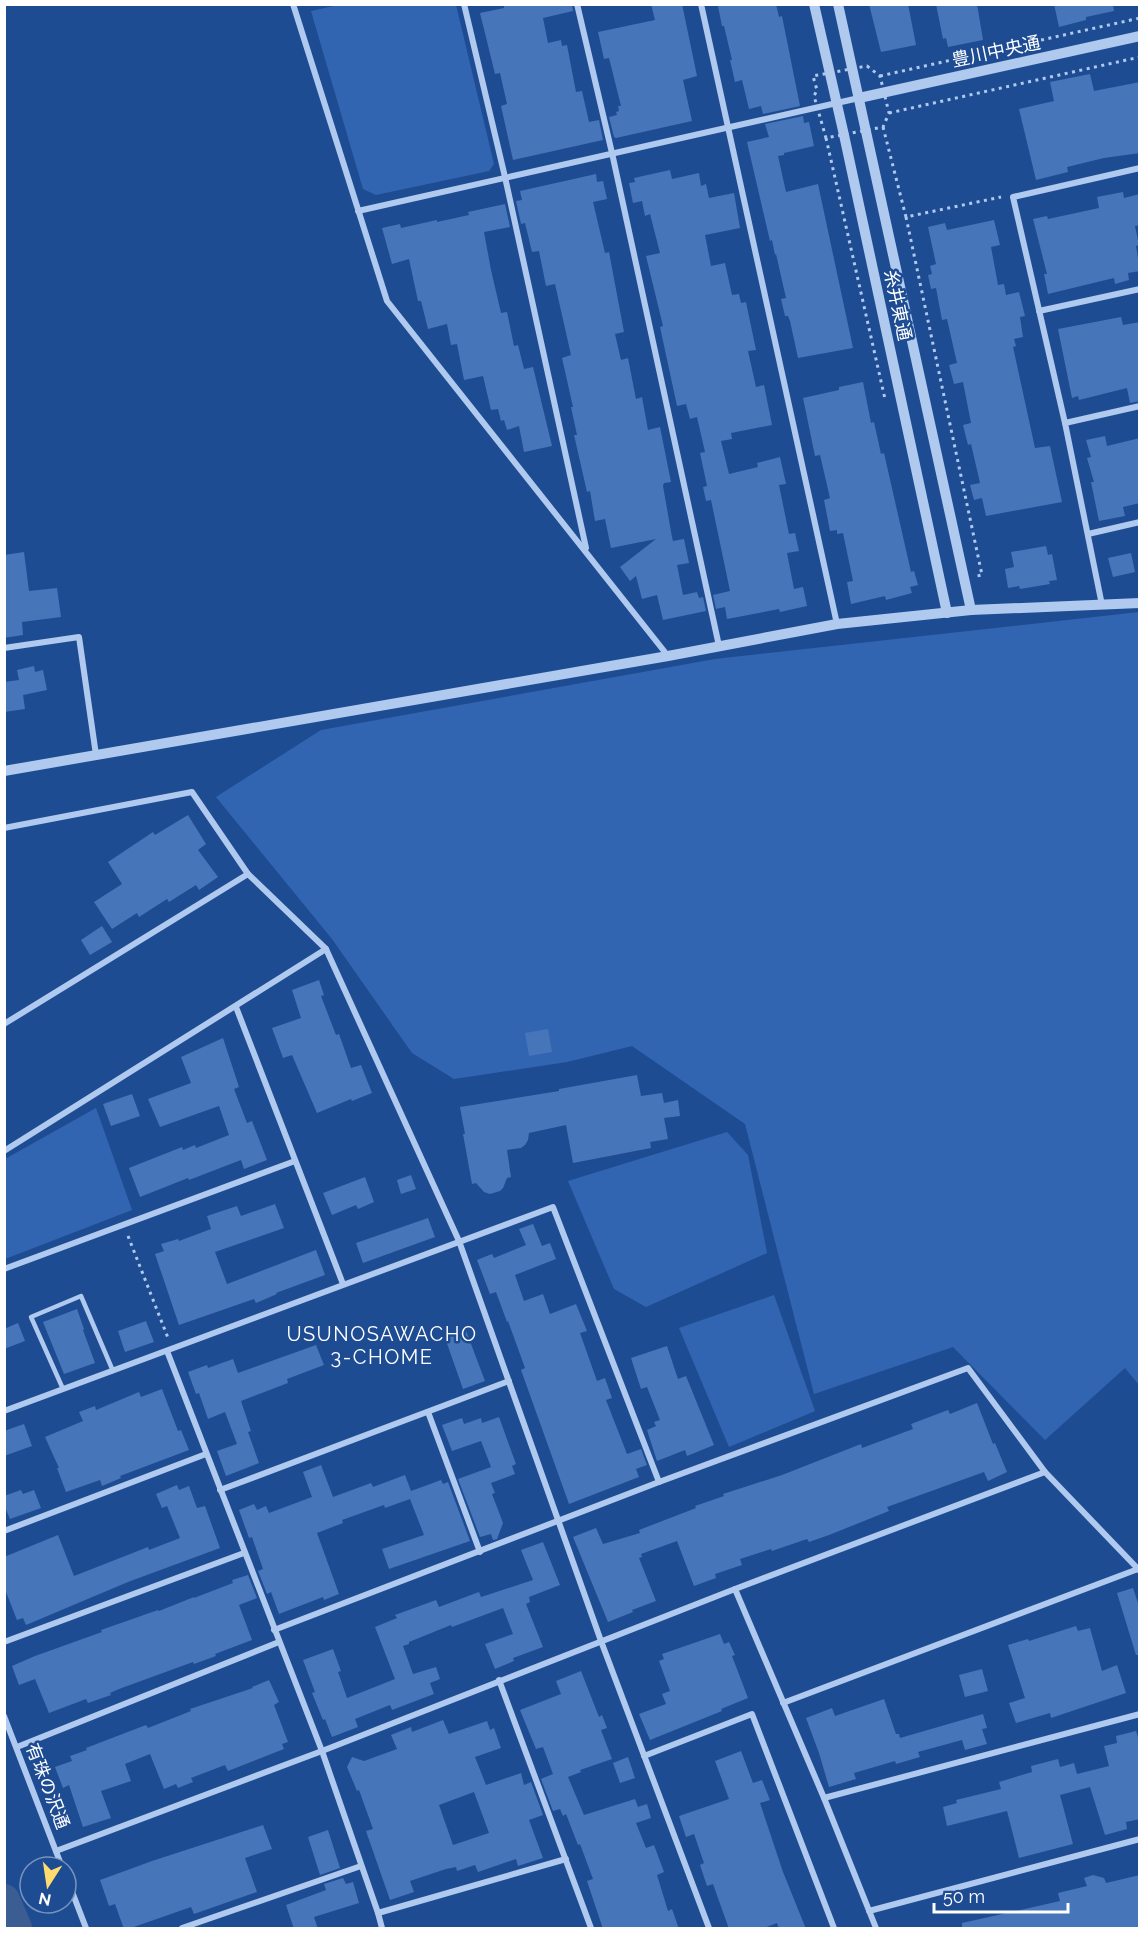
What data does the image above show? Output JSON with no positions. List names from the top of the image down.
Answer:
{
  "streets": {
    "street": ["豊川中央通", "糸井東通", "有珠の沢通"]
  },
  "crossings": [
    ["豊川中央通", "糸井東通"]
  ],
  "districts": ["USUNOSAWACHO 3-CHOME"],
  "scale_bar": "50 m",
  "north": "bottom"
}
